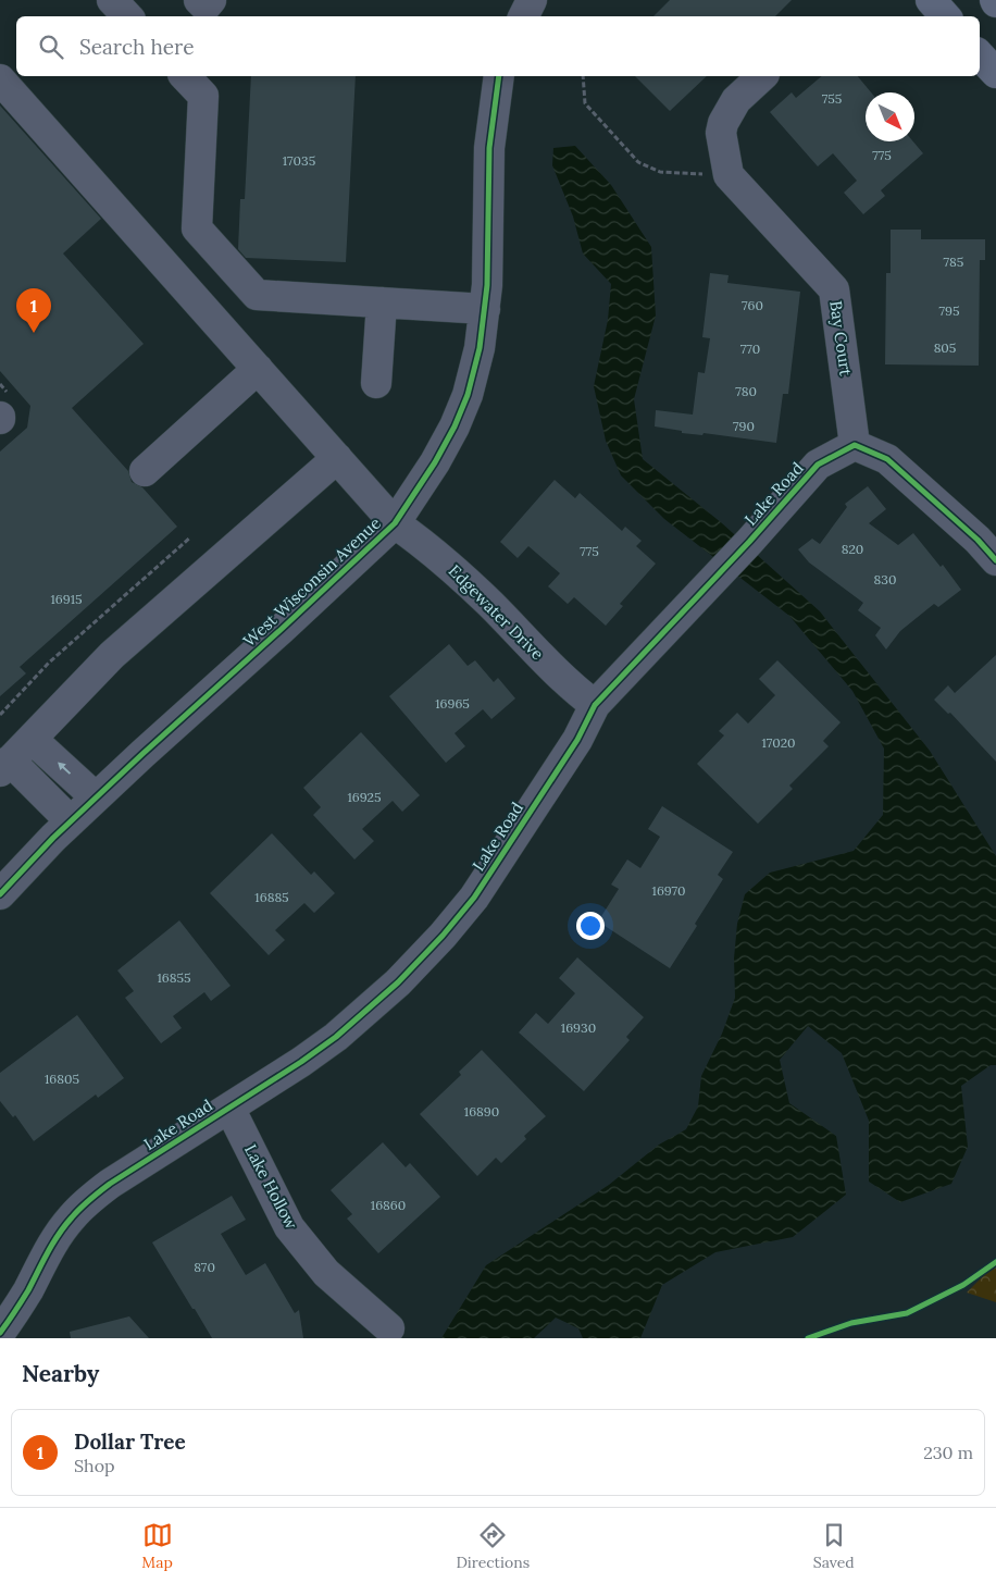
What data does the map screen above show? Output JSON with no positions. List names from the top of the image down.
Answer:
{
  "streets": {
    "street": [
      "Bay Court",
      "Lake Road",
      "West Wisconsin Avenue",
      "Edgewater Drive",
      "Lake Hollow"
    ]
  },
  "crossings": [
    ["Bay Court", "Lake Road"],
    ["Lake Road", "Edgewater Drive"],
    ["Lake Road", "Lake Hollow"],
    ["West Wisconsin Avenue", "Edgewater Drive"]
  ],
  "house_numbers": [
    "755",
    "775",
    "17035",
    "785",
    "760",
    "795",
    "805",
    "770",
    "780",
    "790",
    "820",
    "775",
    "830",
    "16915",
    "16965",
    "17020",
    "16925",
    "16970",
    "16885",
    "16855",
    "16930",
    "16805",
    "16890",
    "16860",
    "870"
  ],
  "north": "bottom right",
  "page": {
    "search": "Search here",
    "pins": "1",
    "heading": "Nearby",
    "list": [
      {
        "mark": "1",
        "name": "Dollar Tree",
        "note": "Shop",
        "value": "230 m"
      }
    ],
    "nav": ["Map", "Directions", "Saved"]
  }
}
